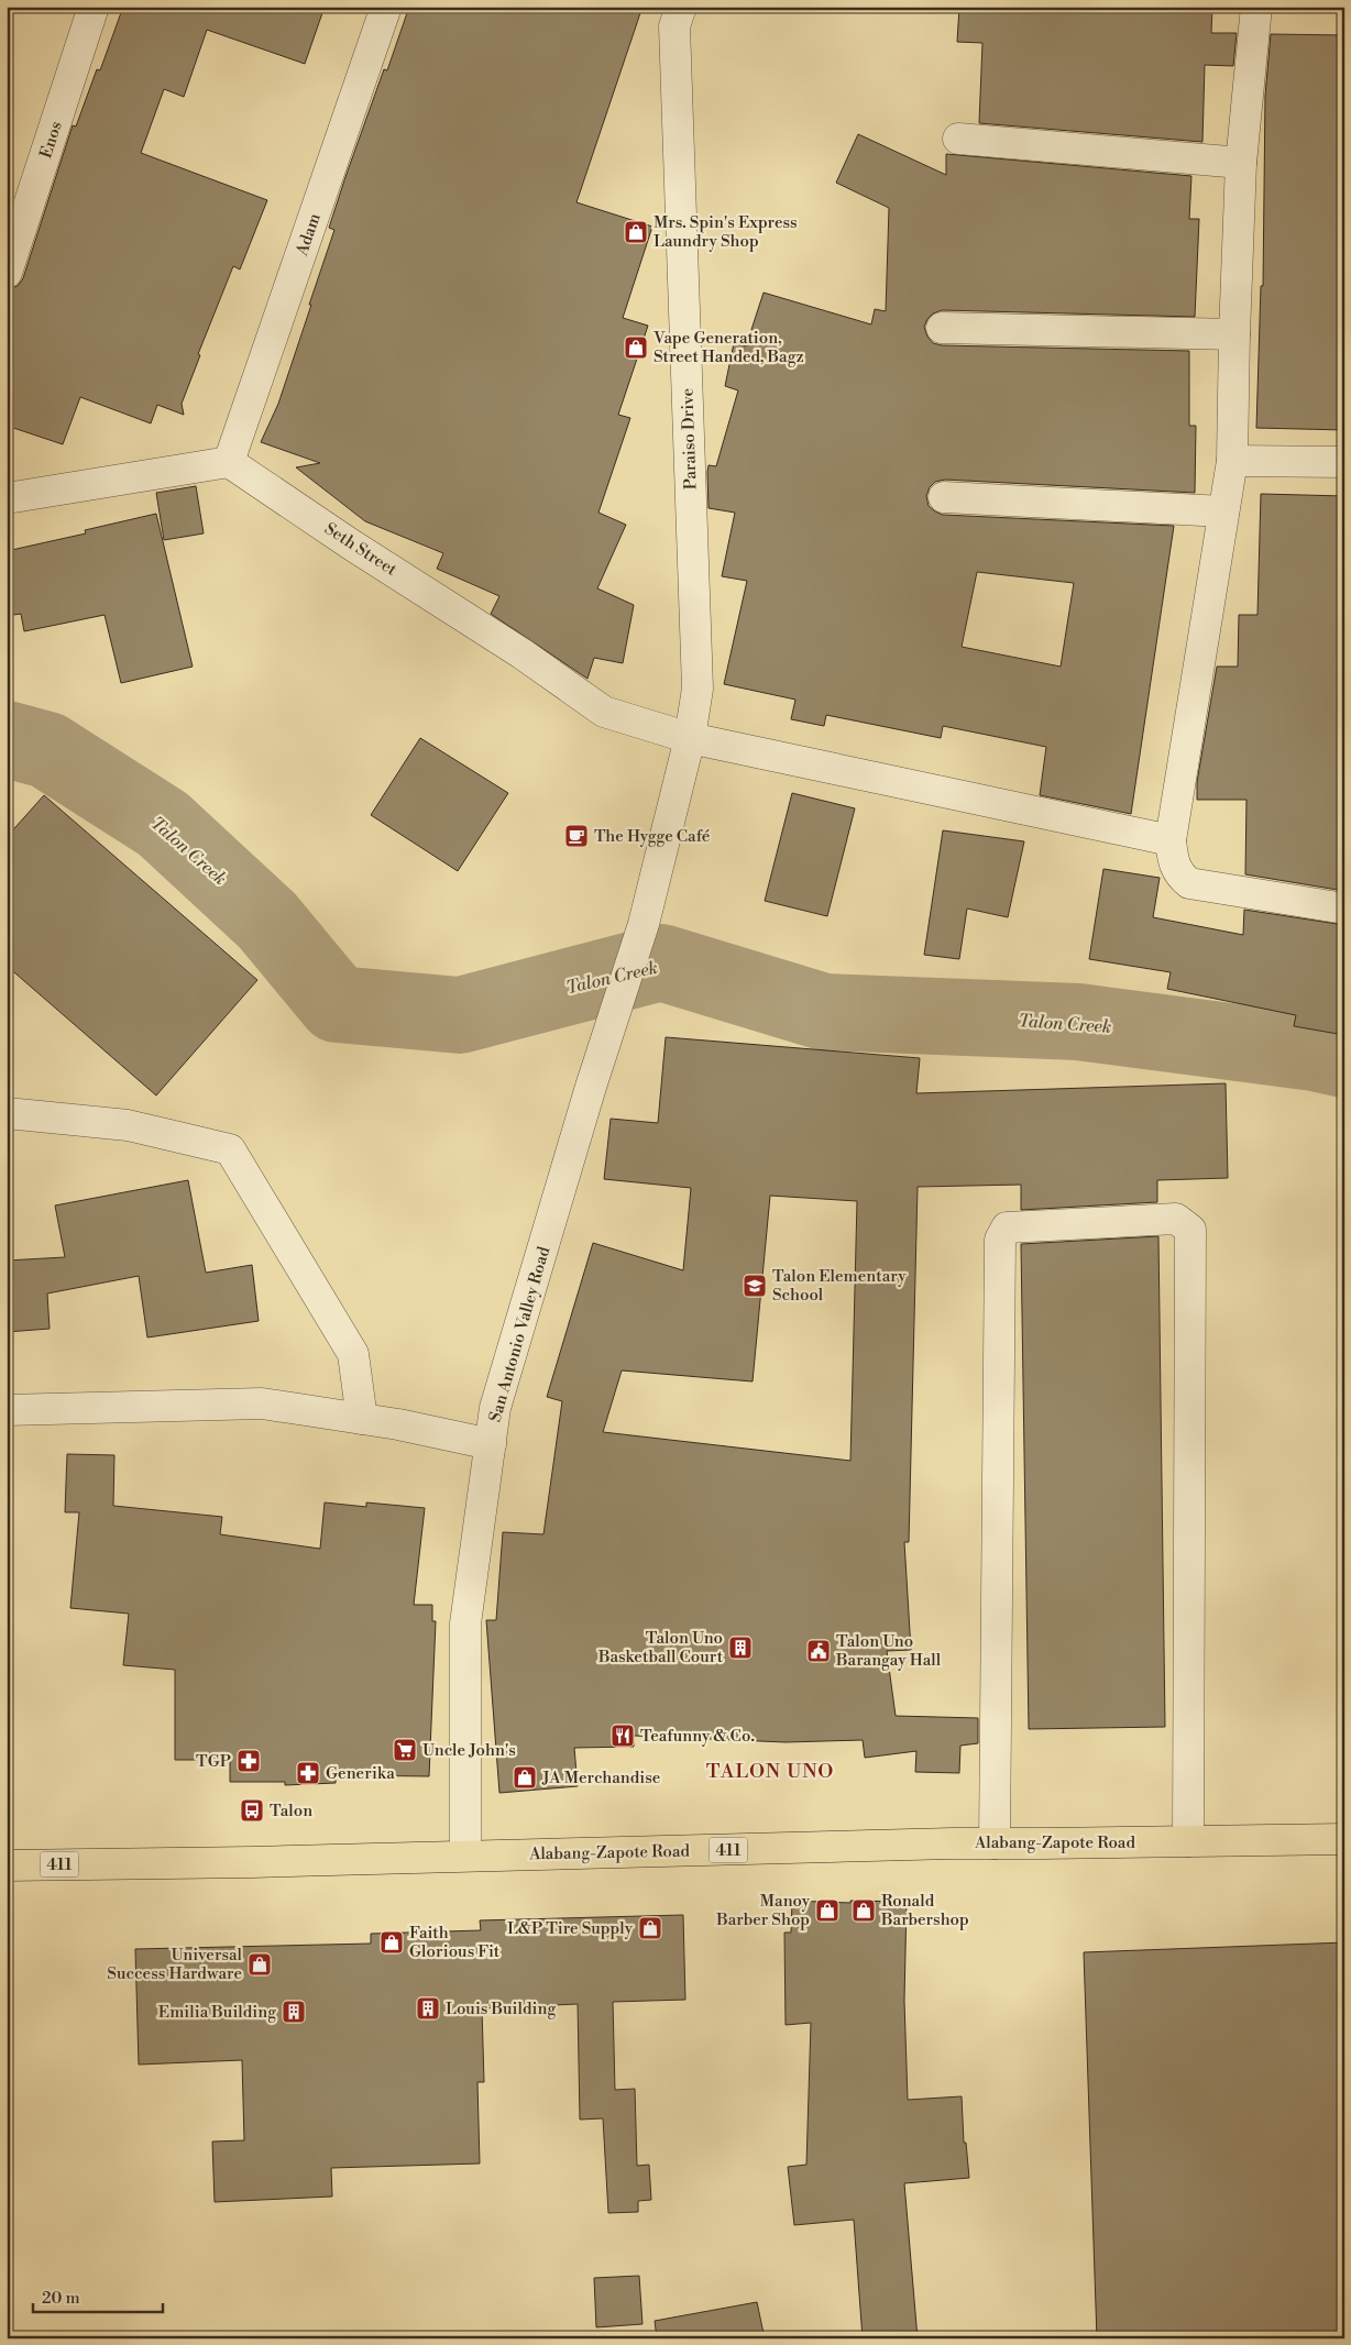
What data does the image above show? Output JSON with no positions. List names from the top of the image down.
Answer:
{
  "streets": {
    "highway": ["Alabang-Zapote Road", "411"],
    "street": [
      "Enos",
      "Adam",
      "Paraiso Drive",
      "Seth Street",
      "San Antonio Valley Road"
    ]
  },
  "crossings": [
    ["Adam", "Seth Street"],
    ["Paraiso Drive", "Seth Street"],
    ["Paraiso Drive", "San Antonio Valley Road"],
    ["San Antonio Valley Road", "Alabang-Zapote Road"]
  ],
  "districts": ["TALON UNO"],
  "water": ["Talon Creek"],
  "places": {
    "shop": [
      "Mrs. Spin's Express Laundry Shop",
      "Vape Generation, Street Handed, Bagz",
      "JA Merchandise",
      "Manoy Barber Shop",
      "Ronald Barbershop",
      "L&P Tire Supply",
      "Faith Glorious Fit",
      "Universal Success Hardware"
    ],
    "cafe": ["The Hygge Café"],
    "school or university": ["Talon Elementary School"],
    "building": ["Talon Uno Basketball Court", "Louis Building", "Emilia Building"],
    "public building": ["Talon Uno Barangay Hall"],
    "restaurant": ["Teafunny & Co."],
    "supermarket": ["Uncle John's"],
    "pharmacy": ["TGP", "Generika"],
    "bus stop": ["Talon"]
  },
  "scale_bar": "20 m"
}
